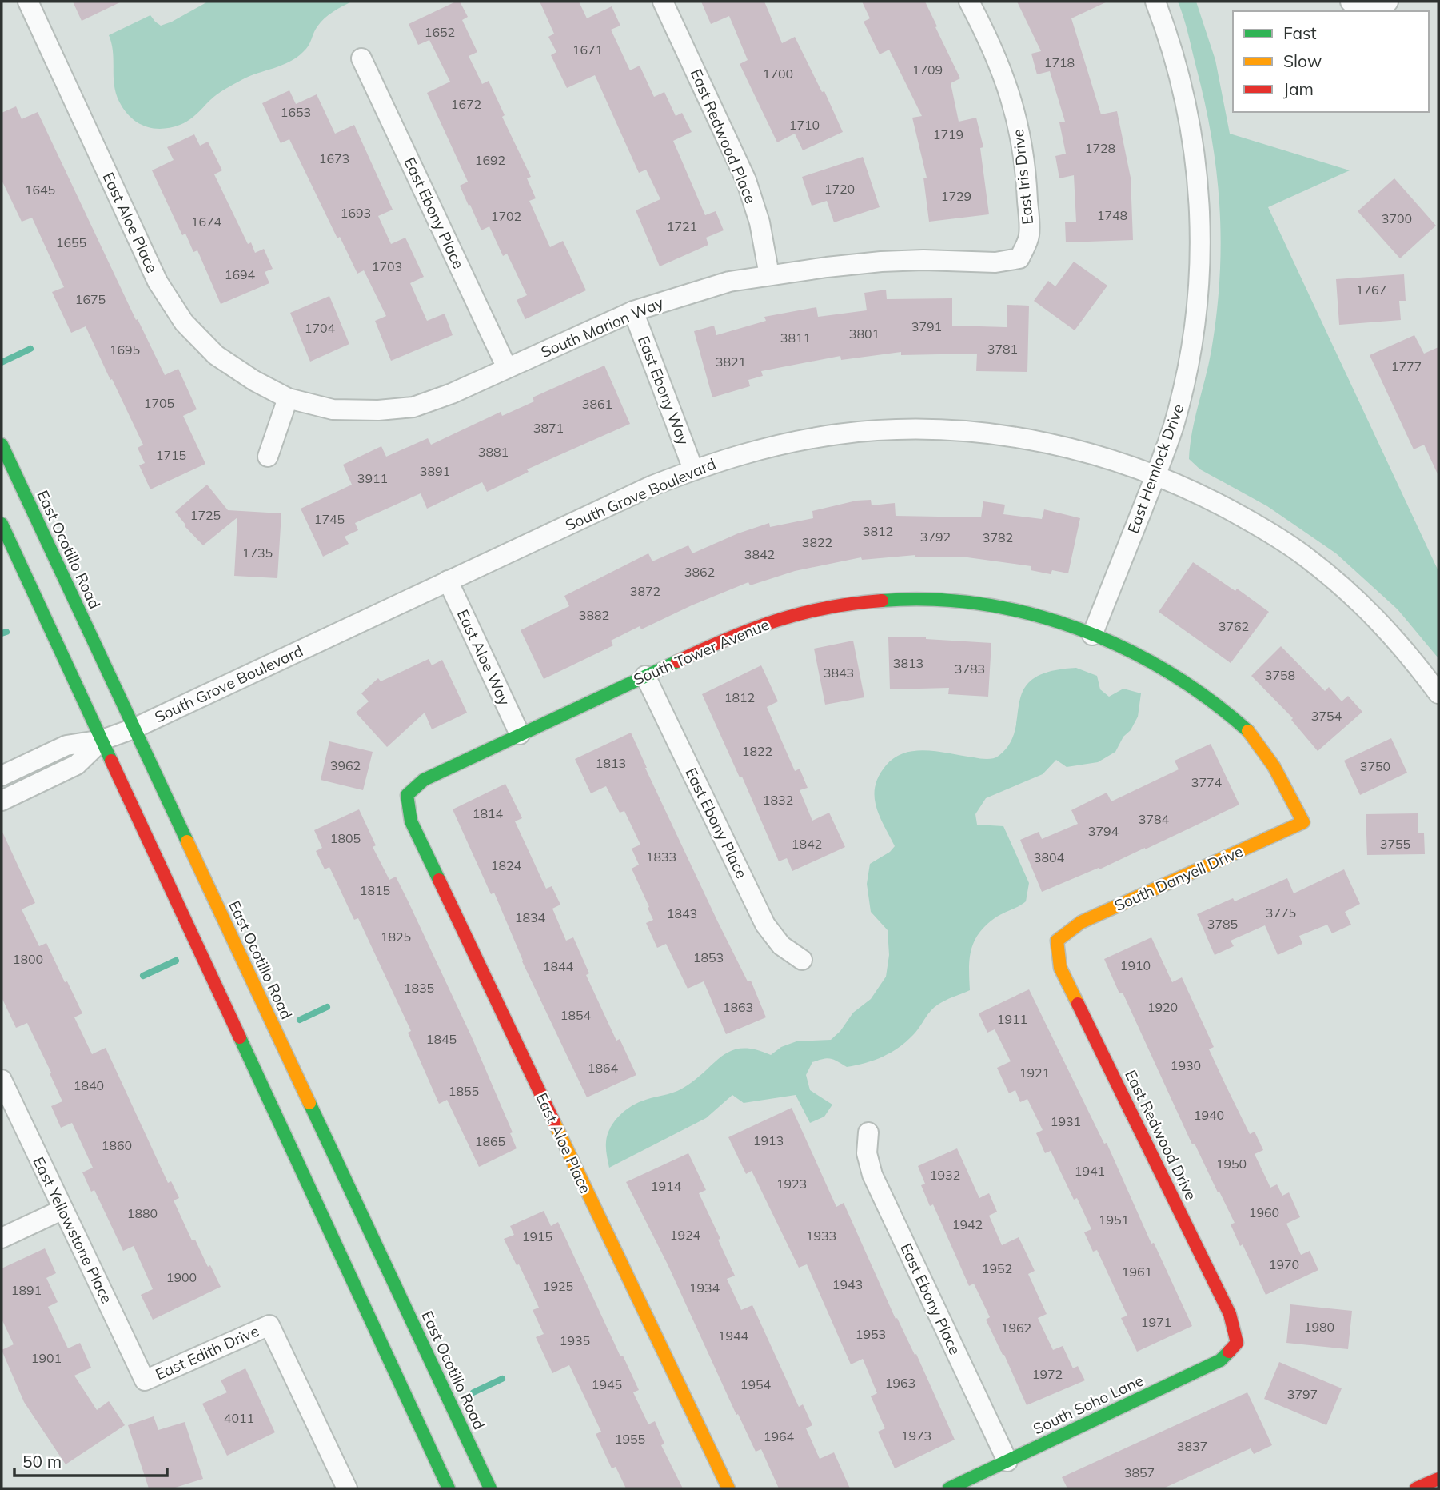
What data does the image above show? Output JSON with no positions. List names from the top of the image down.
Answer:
{
  "streets": {
    "street": [
      "East Redwood Place",
      "East Iris Drive",
      "East Ebony Place",
      "East Aloe Place",
      "South Marion Way",
      "East Ebony Way",
      "East Hemlock Drive",
      "South Grove Boulevard",
      "East Ocotillo Road",
      "South Tower Avenue",
      "East Aloe Way",
      "South Danyell Drive",
      "East Redwood Drive",
      "East Yellowstone Place",
      "East Edith Drive",
      "South Soho Lane"
    ]
  },
  "crossings": [
    ["East Redwood Place", "South Marion Way"],
    ["East Iris Drive", "South Marion Way"],
    ["East Ebony Place", "South Marion Way"],
    ["East Ebony Place", "South Tower Avenue"],
    ["East Ebony Place", "South Soho Lane"],
    ["East Aloe Place", "South Marion Way"],
    ["East Aloe Place", "South Tower Avenue"],
    ["South Marion Way", "East Ebony Way"],
    ["East Ebony Way", "South Grove Boulevard"],
    ["East Hemlock Drive", "South Grove Boulevard"],
    ["East Hemlock Drive", "South Tower Avenue"],
    ["South Grove Boulevard", "East Ocotillo Road"],
    ["South Grove Boulevard", "East Aloe Way"],
    ["South Tower Avenue", "East Aloe Way"],
    ["South Tower Avenue", "South Danyell Drive"],
    ["South Danyell Drive", "East Redwood Drive"],
    ["East Redwood Drive", "South Soho Lane"],
    ["East Yellowstone Place", "East Edith Drive"]
  ],
  "house_numbers": [
    "1652",
    "1671",
    "1718",
    "1709",
    "1700",
    "1672",
    "1653",
    "1710",
    "1719",
    "1728",
    "1673",
    "1692",
    "1720",
    "1645",
    "1729",
    "1693",
    "1748",
    "1702",
    "3700",
    "1674",
    "1721",
    "1655",
    "1703",
    "1694",
    "1767",
    "1675",
    "3791",
    "1704",
    "3801",
    "3811",
    "3781",
    "1695",
    "3821",
    "1777",
    "1705",
    "3861",
    "3871",
    "3881",
    "1715",
    "3891",
    "3911",
    "1725",
    "1745",
    "3812",
    "3792",
    "3782",
    "3822",
    "1735",
    "3842",
    "3862",
    "3872",
    "3882",
    "3762",
    "3813",
    "3783",
    "3843",
    "3758",
    "1812",
    "3754",
    "1822",
    "1813",
    "3962",
    "3750",
    "3774",
    "1832",
    "1814",
    "3784",
    "3794",
    "1805",
    "1842",
    "3755",
    "1833",
    "3804",
    "1824",
    "1815",
    "3775",
    "1843",
    "1834",
    "3785",
    "1825",
    "1853",
    "1800",
    "1910",
    "1844",
    "1835",
    "1863",
    "1920",
    "1854",
    "1911",
    "1845",
    "1930",
    "1864",
    "1921",
    "1840",
    "1855",
    "1940",
    "1931",
    "1913",
    "1865",
    "1860",
    "1950",
    "1941",
    "1932",
    "1923",
    "1914",
    "1960",
    "1880",
    "1951",
    "1942",
    "1924",
    "1933",
    "1915",
    "1970",
    "1952",
    "1961",
    "1900",
    "1943",
    "1925",
    "1934",
    "1891",
    "1971",
    "1980",
    "1962",
    "1953",
    "1944",
    "1935",
    "1901",
    "1972",
    "1963",
    "1945",
    "1954",
    "3797",
    "4011",
    "1973",
    "1964",
    "1955",
    "3837",
    "3857"
  ],
  "legend": ["Fast", "Slow", "Jam"],
  "scale_bar": "50 m"
}
